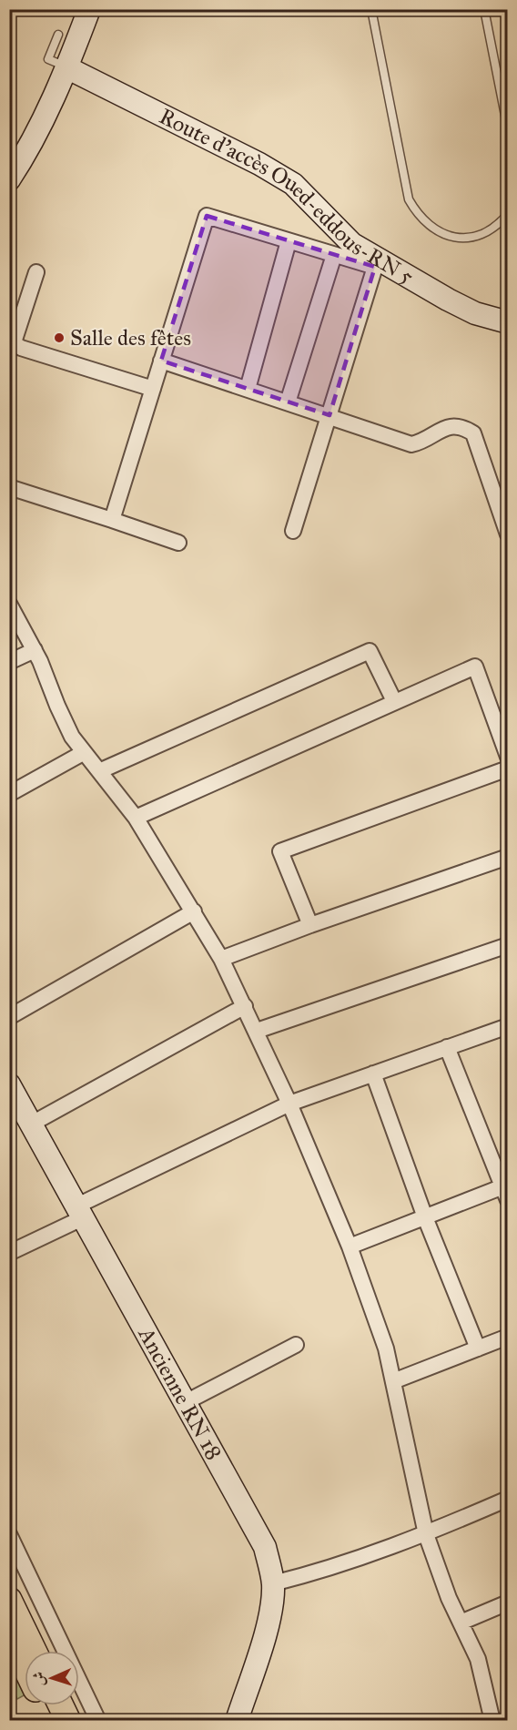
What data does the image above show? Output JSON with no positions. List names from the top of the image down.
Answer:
{
  "streets": {
    "main road": ["Route d'accès Oued-eddous-RN 5", "Ancienne RN 18"]
  },
  "places": ["Salle des fêtes"],
  "north": "left"
}
